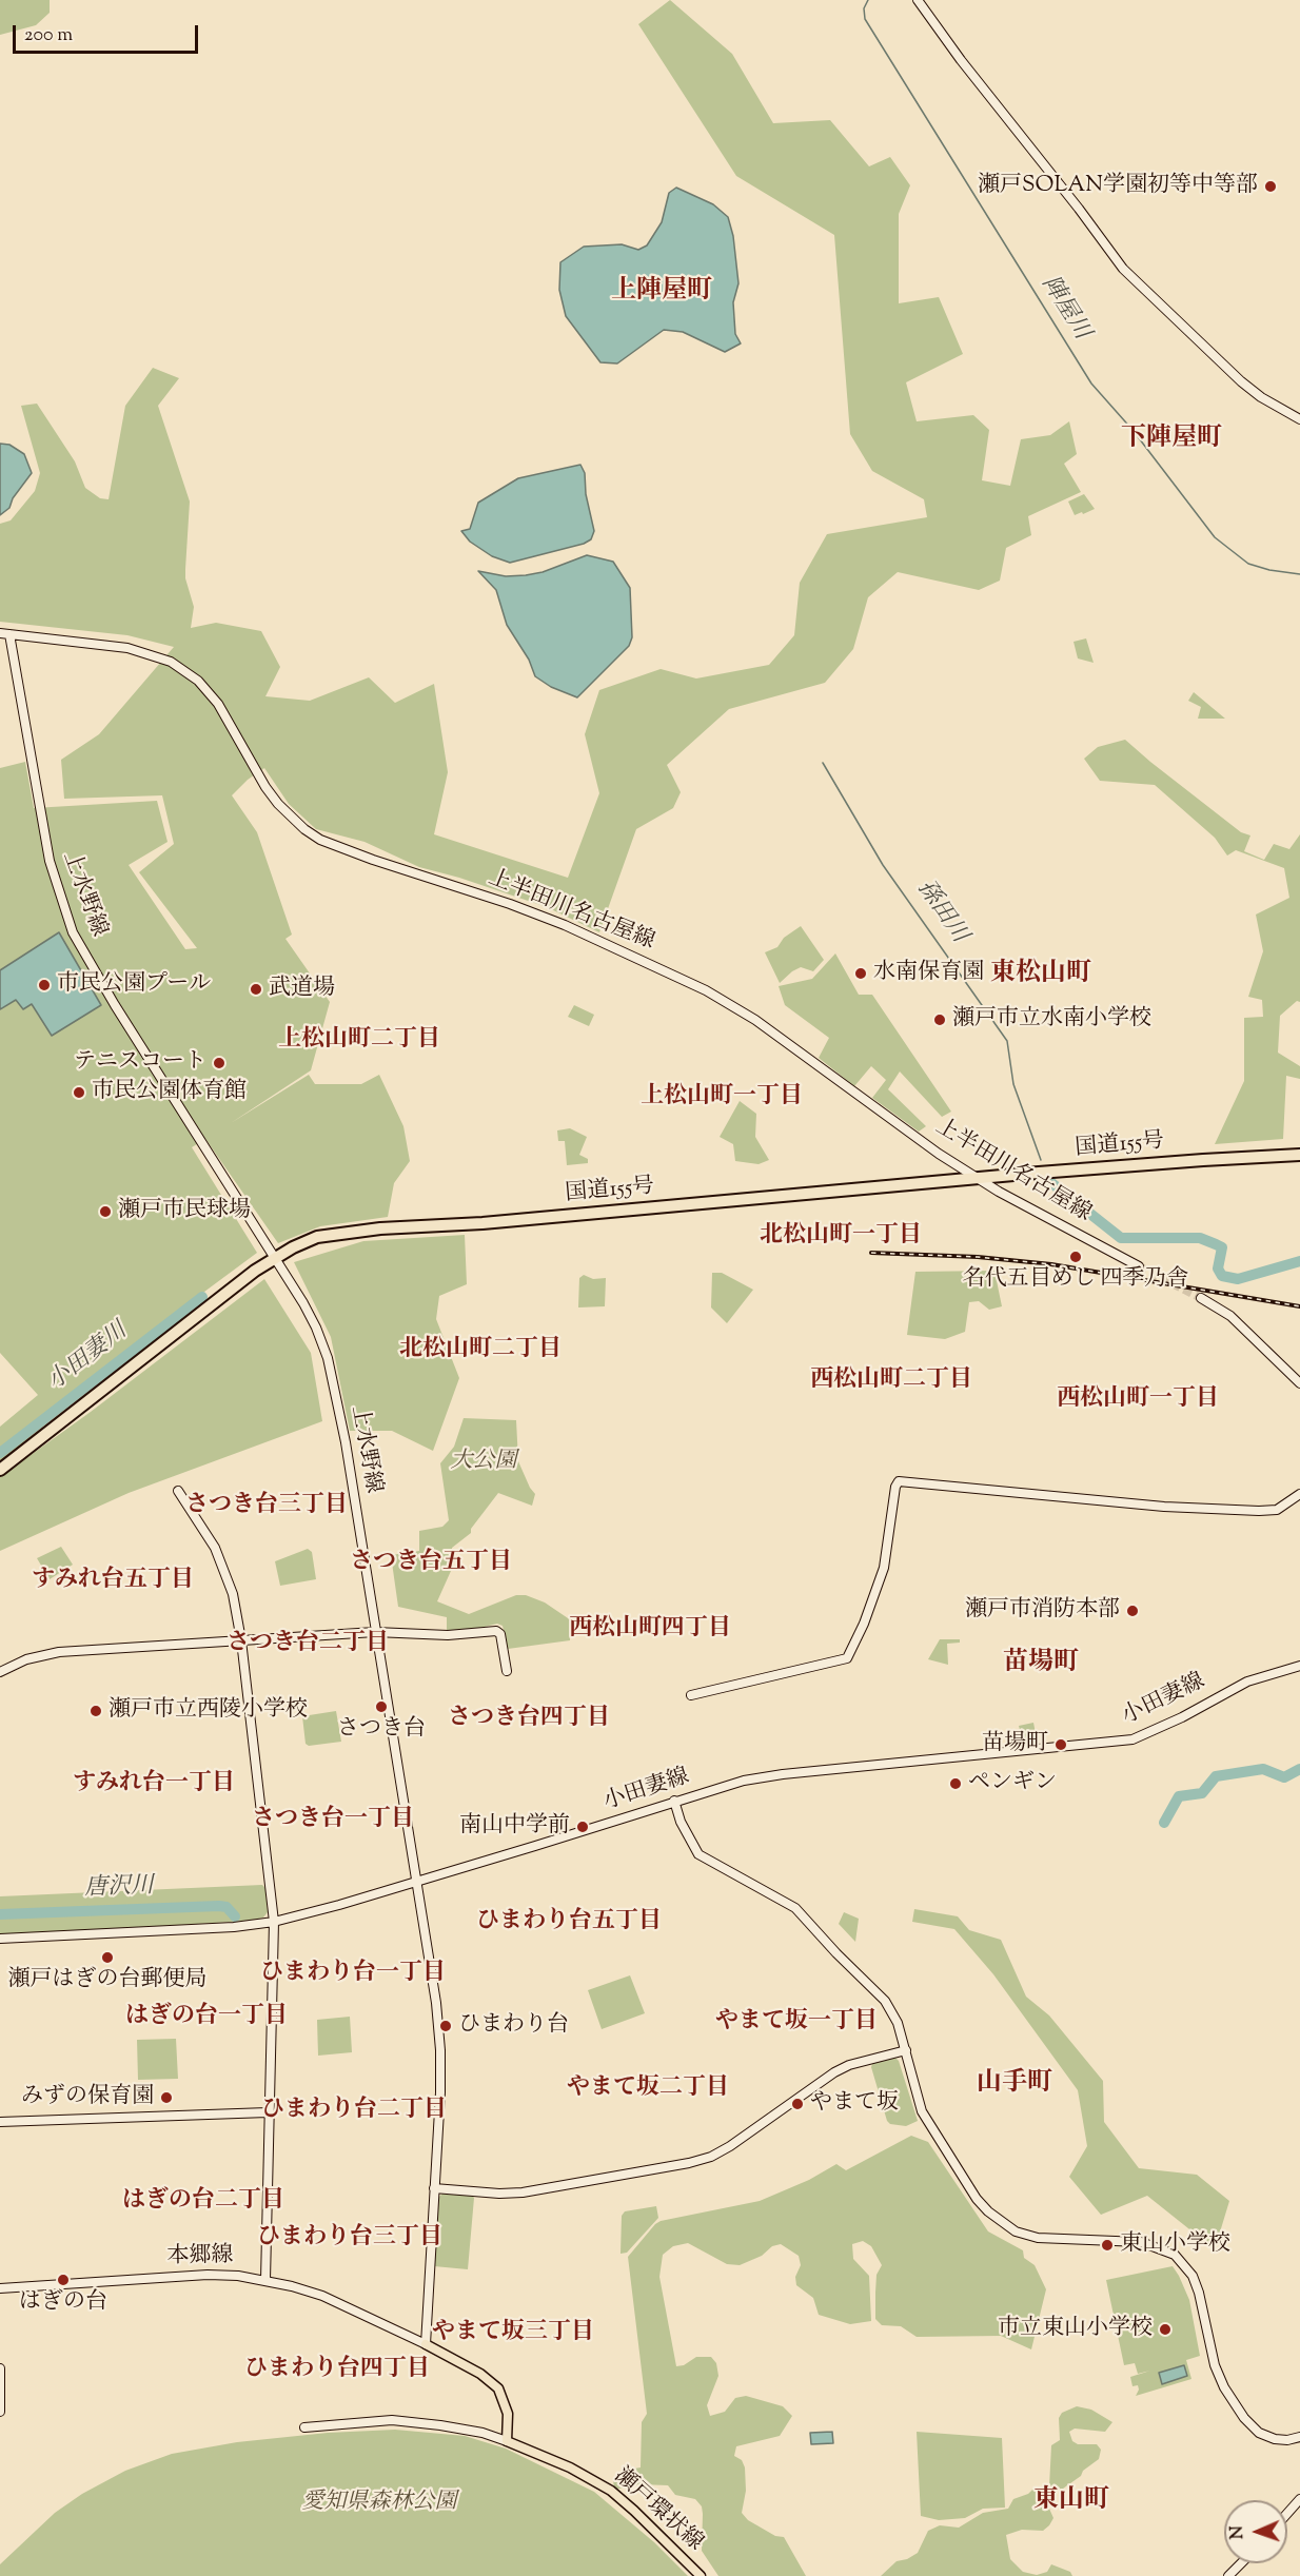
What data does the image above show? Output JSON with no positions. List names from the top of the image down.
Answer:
{
  "streets": {
    "highway": ["国道155号"],
    "main road": ["瀬戸環状線"],
    "street": [
      "上水野線",
      "上半田川名古屋線",
      "小田妻線",
      "本郷線"
    ]
  },
  "crossings": [
    ["上水野線", "上半田川名古屋線"],
    ["上水野線", "国道155号"],
    ["上水野線", "小田妻線"],
    ["上水野線", "本郷線"],
    ["上半田川名古屋線", "国道155号"]
  ],
  "districts": [
    "上陣屋町",
    "下陣屋町",
    "東松山町",
    "上松山町二丁目",
    "上松山町一丁目",
    "北松山町一丁目",
    "北松山町二丁目",
    "西松山町二丁目",
    "西松山町一丁目",
    "さつき台三丁目",
    "さつき台五丁目",
    "すみれ台五丁目",
    "西松山町四丁目",
    "さつき台二丁目",
    "苗場町",
    "さつき台四丁目",
    "すみれ台一丁目",
    "さつき台一丁目",
    "ひまわり台五丁目",
    "ひまわり台一丁目",
    "はぎの台一丁目",
    "やまて坂一丁目",
    "山手町",
    "やまて坂二丁目",
    "ひまわり台二丁目",
    "はぎの台二丁目",
    "ひまわり台三丁目",
    "やまて坂三丁目",
    "ひまわり台四丁目",
    "東山町"
  ],
  "water": [
    "陣屋川",
    "孫田川",
    "小田妻川",
    "唐沢川"
  ],
  "parks": ["大公園", "愛知県森林公園"],
  "places": [
    "瀬戸SOLAN学園初等中等部",
    "水南保育園",
    "市民公園プール",
    "武道場",
    "瀬戸市立水南小学校",
    "テニスコート",
    "市民公園体育館",
    "瀬戸市民球場",
    "名代五目めし 四季乃舎",
    "瀬戸市消防本部",
    "さつき台",
    "瀬戸市立西陵小学校",
    "苗場町",
    "ペンギン",
    "南山中学前",
    "瀬戸はぎの台郵便局",
    "ひまわり台",
    "みずの保育園",
    "やまて坂",
    "東山小学校",
    "はぎの台",
    "市立東山小学校"
  ],
  "scale_bar": "200 m",
  "north": "left"
}
